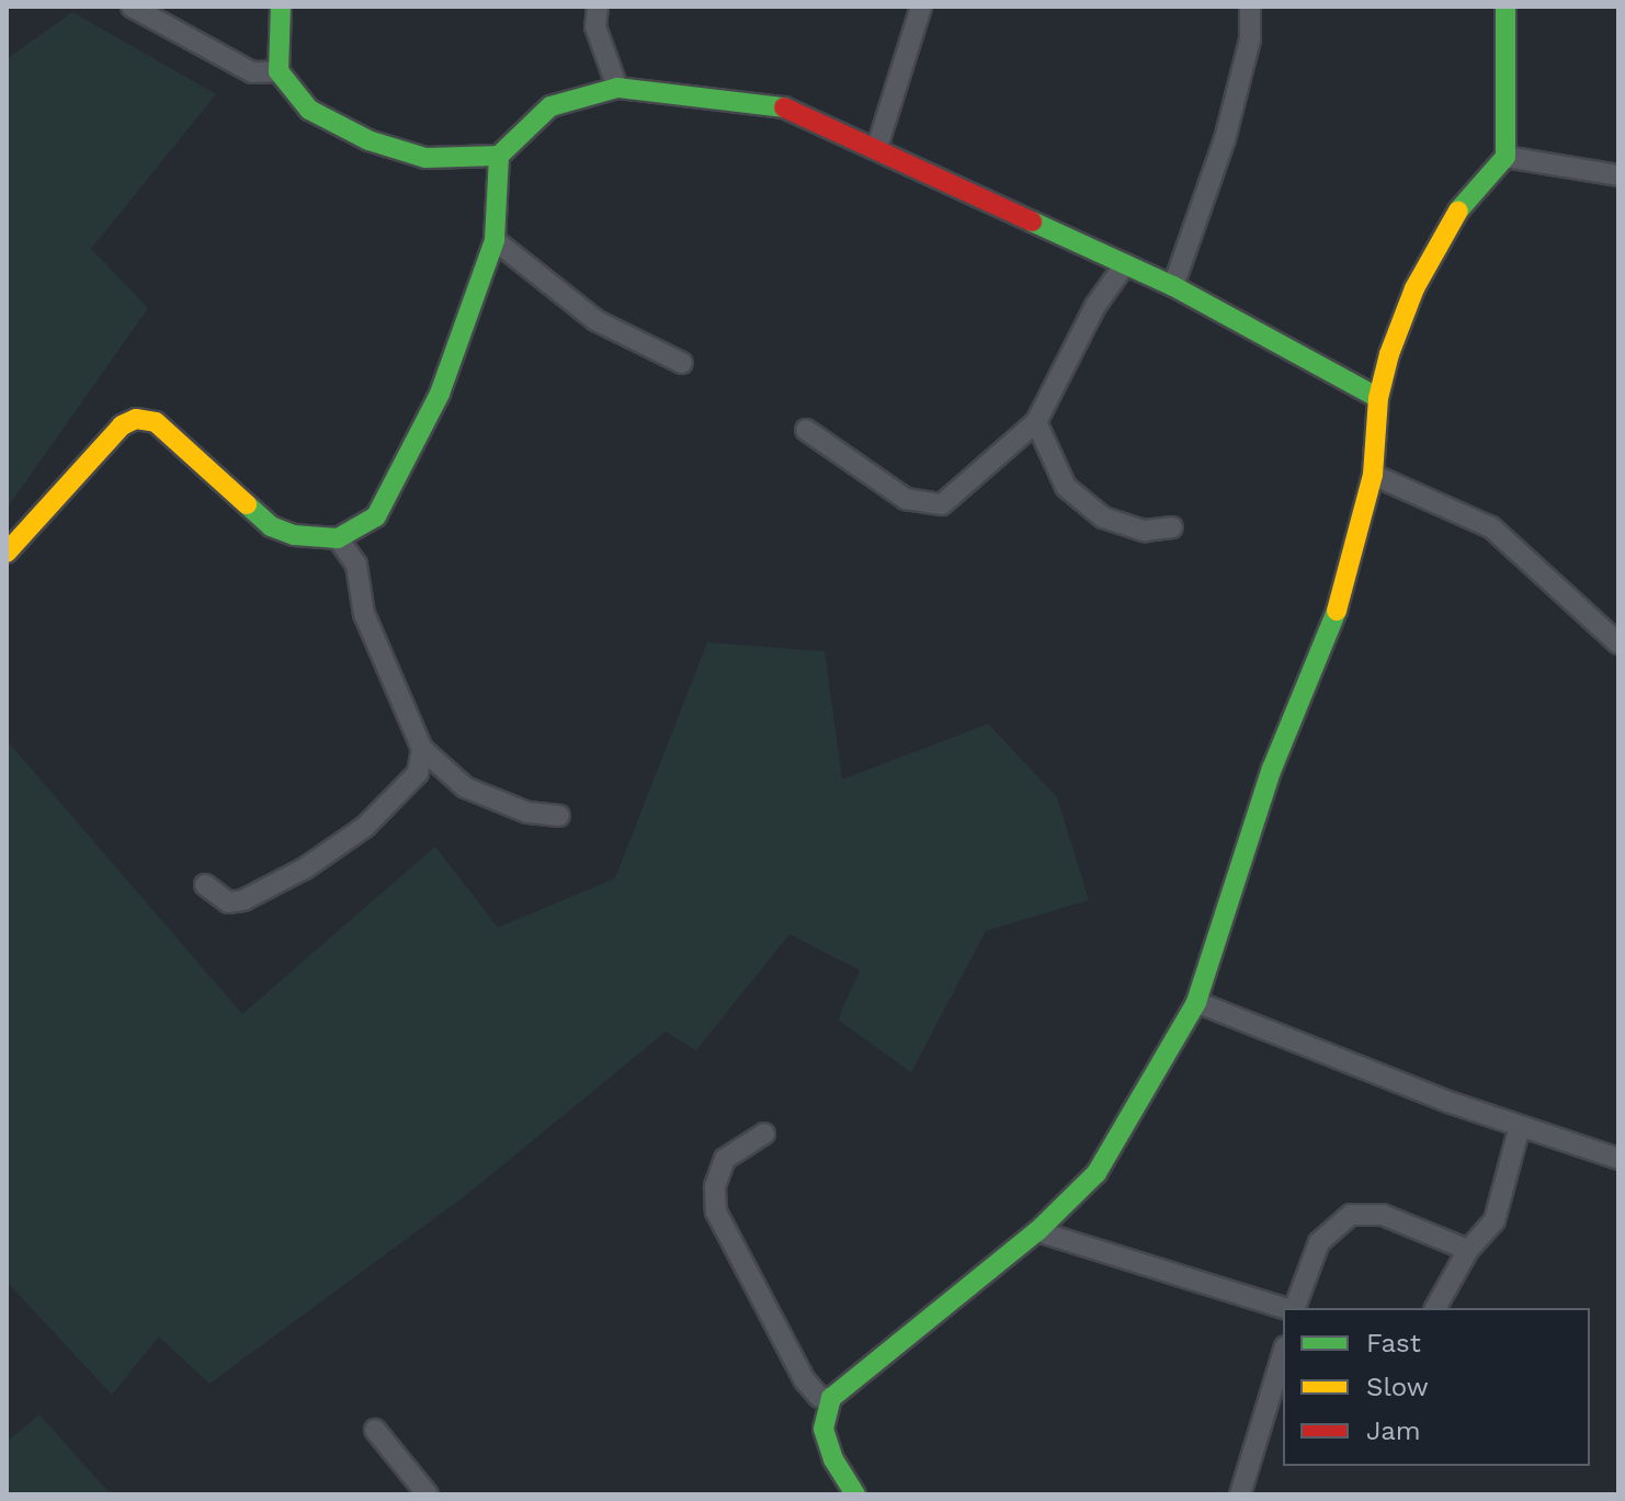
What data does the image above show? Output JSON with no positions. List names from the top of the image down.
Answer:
{
  "legend": ["Fast", "Slow", "Jam"]
}
